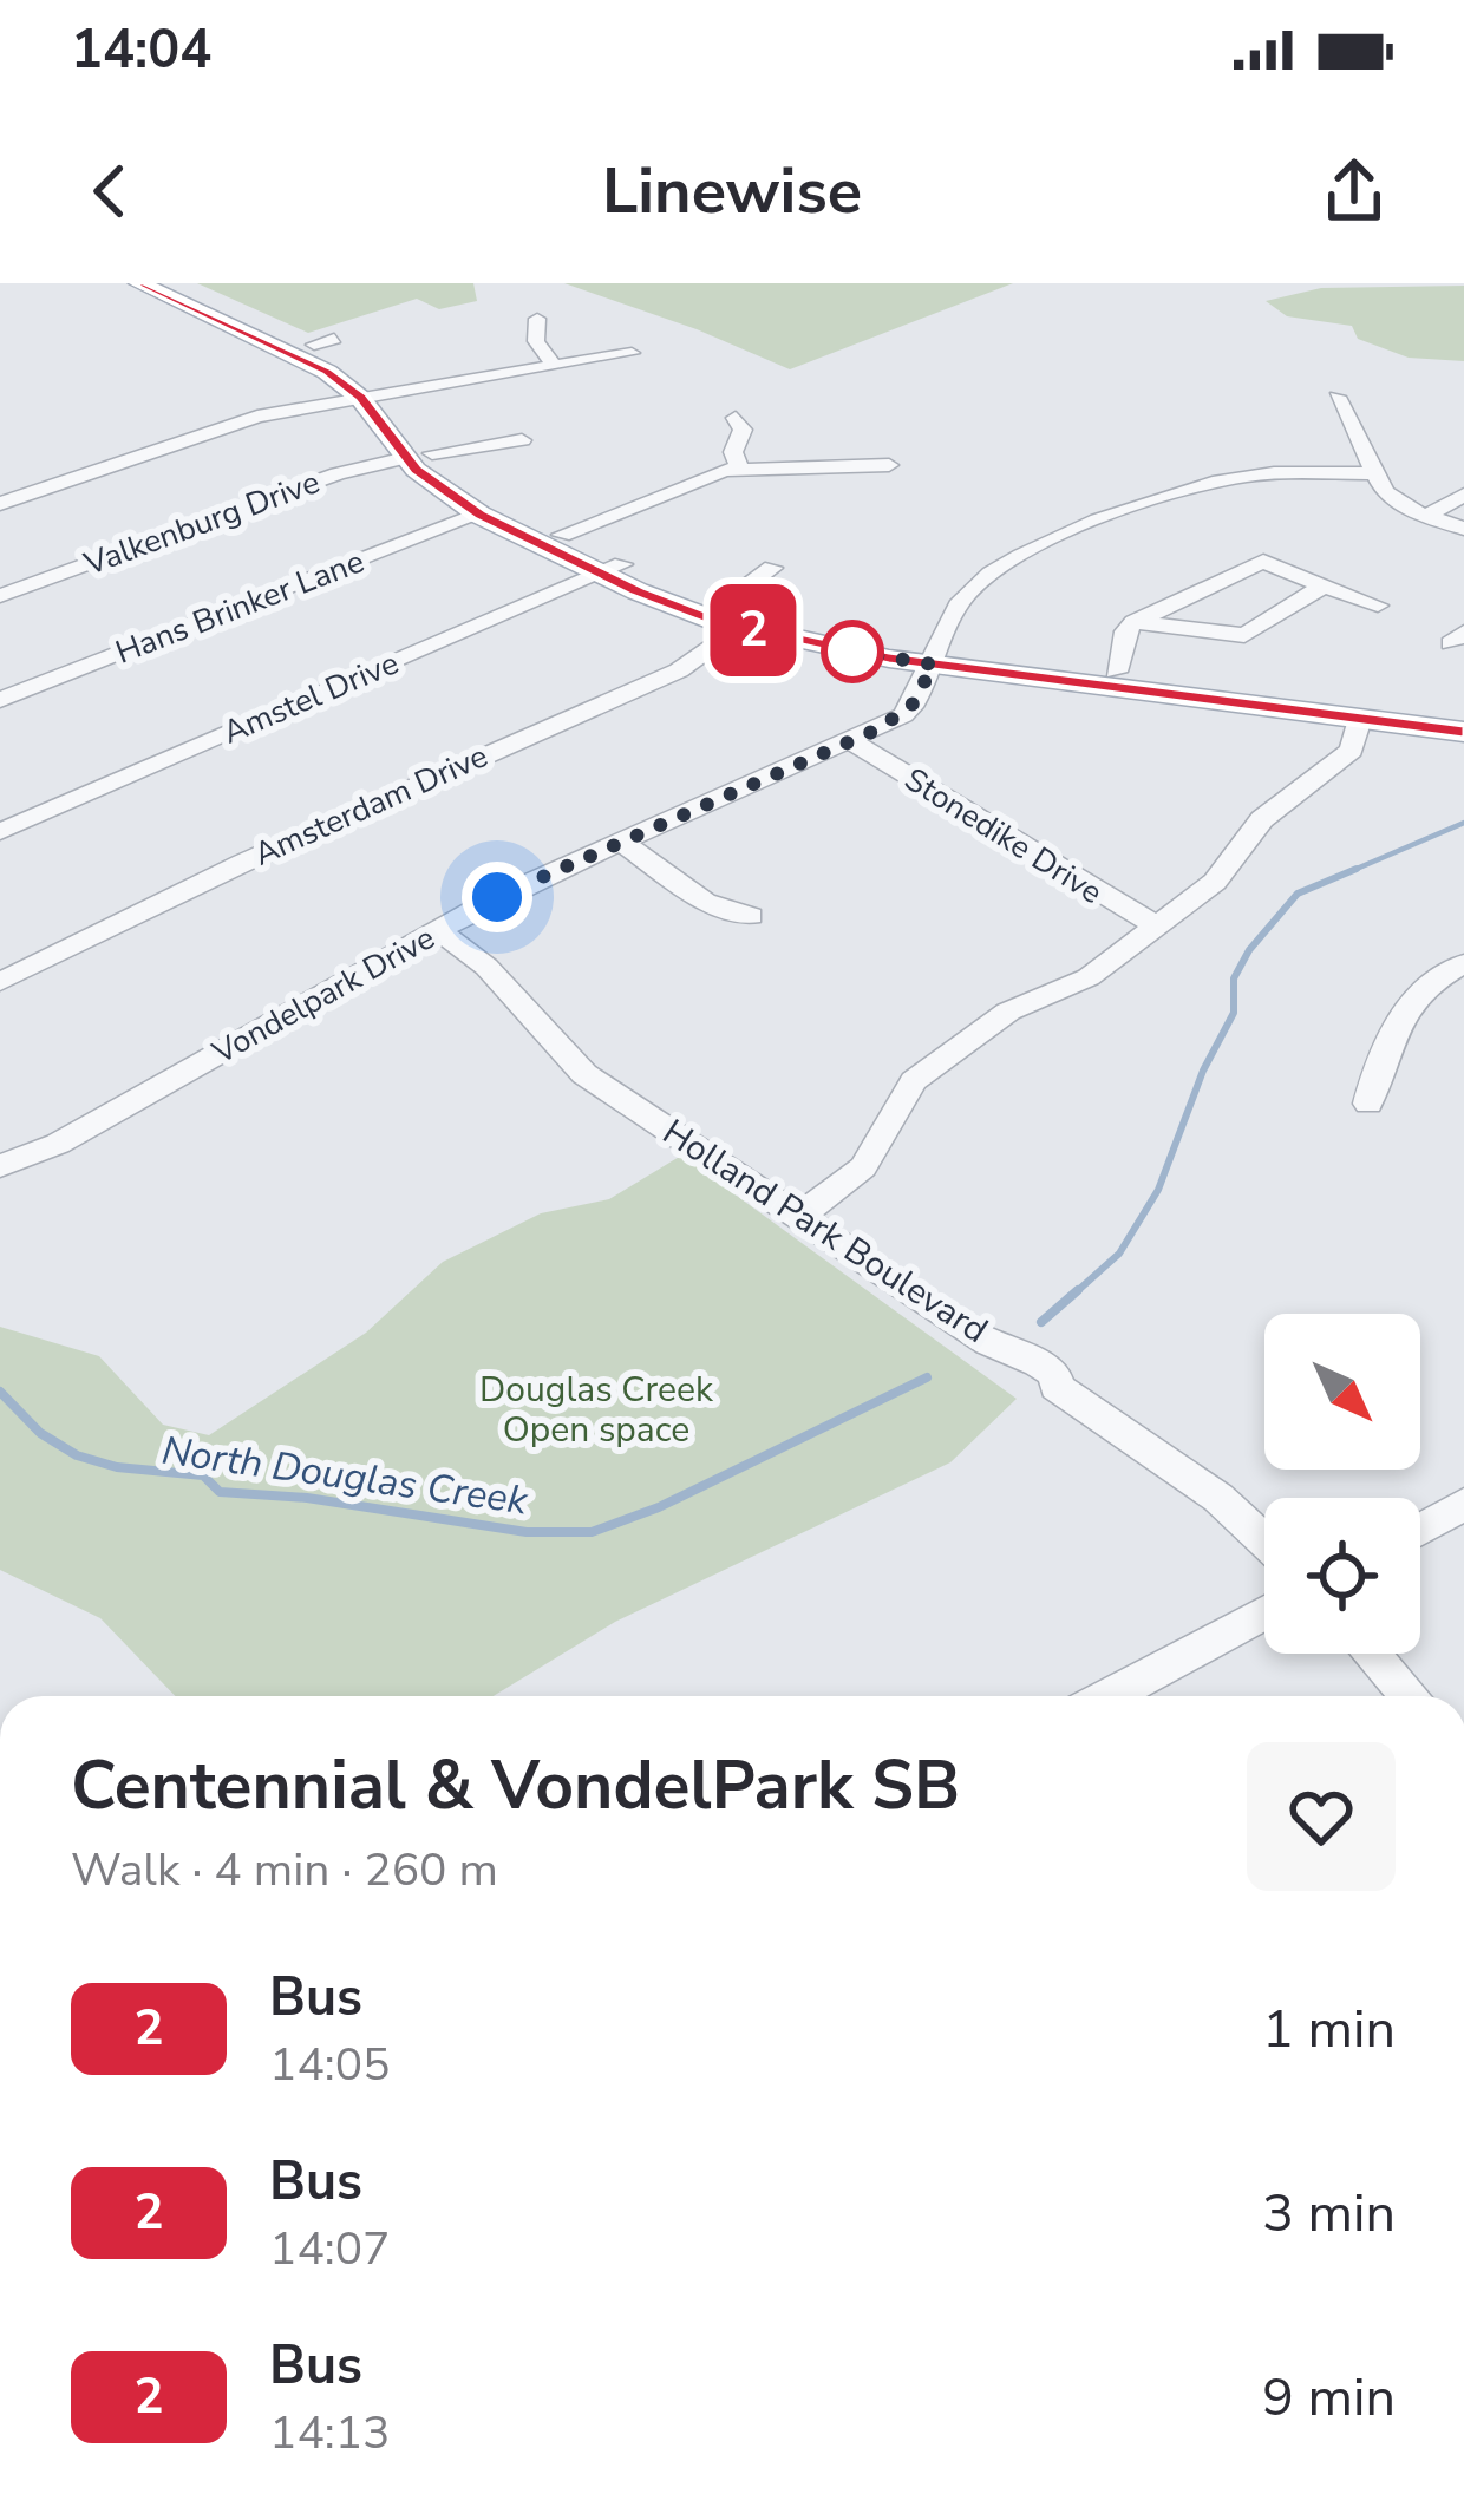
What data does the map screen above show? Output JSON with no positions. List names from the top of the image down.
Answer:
{
  "streets": {
    "street": [
      "Valkenburg Drive",
      "Hans Brinker Lane",
      "Amstel Drive",
      "Amsterdam Drive",
      "Stonedike Drive",
      "Vondelpark Drive",
      "Holland Park Boulevard"
    ]
  },
  "crossings": [
    ["Stonedike Drive", "Vondelpark Drive"],
    ["Vondelpark Drive", "Holland Park Boulevard"]
  ],
  "water": ["North Douglas Creek"],
  "parks": ["Douglas Creek Open space"],
  "lines": ["bus line 2"],
  "north": "bottom right",
  "page": {
    "status": "14:04",
    "header": "Linewise",
    "on_map": "2",
    "heading": ["Centennial & VondelPark SB", "Walk · 4 min · 260 m"],
    "list": [
      {
        "mark": "2",
        "name": "Bus",
        "note": "14:05",
        "value": "1 min"
      },
      {
        "mark": "2",
        "name": "Bus",
        "note": "14:07",
        "value": "3 min"
      },
      {
        "mark": "2",
        "name": "Bus",
        "note": "14:13",
        "value": "9 min"
      }
    ]
  }
}
